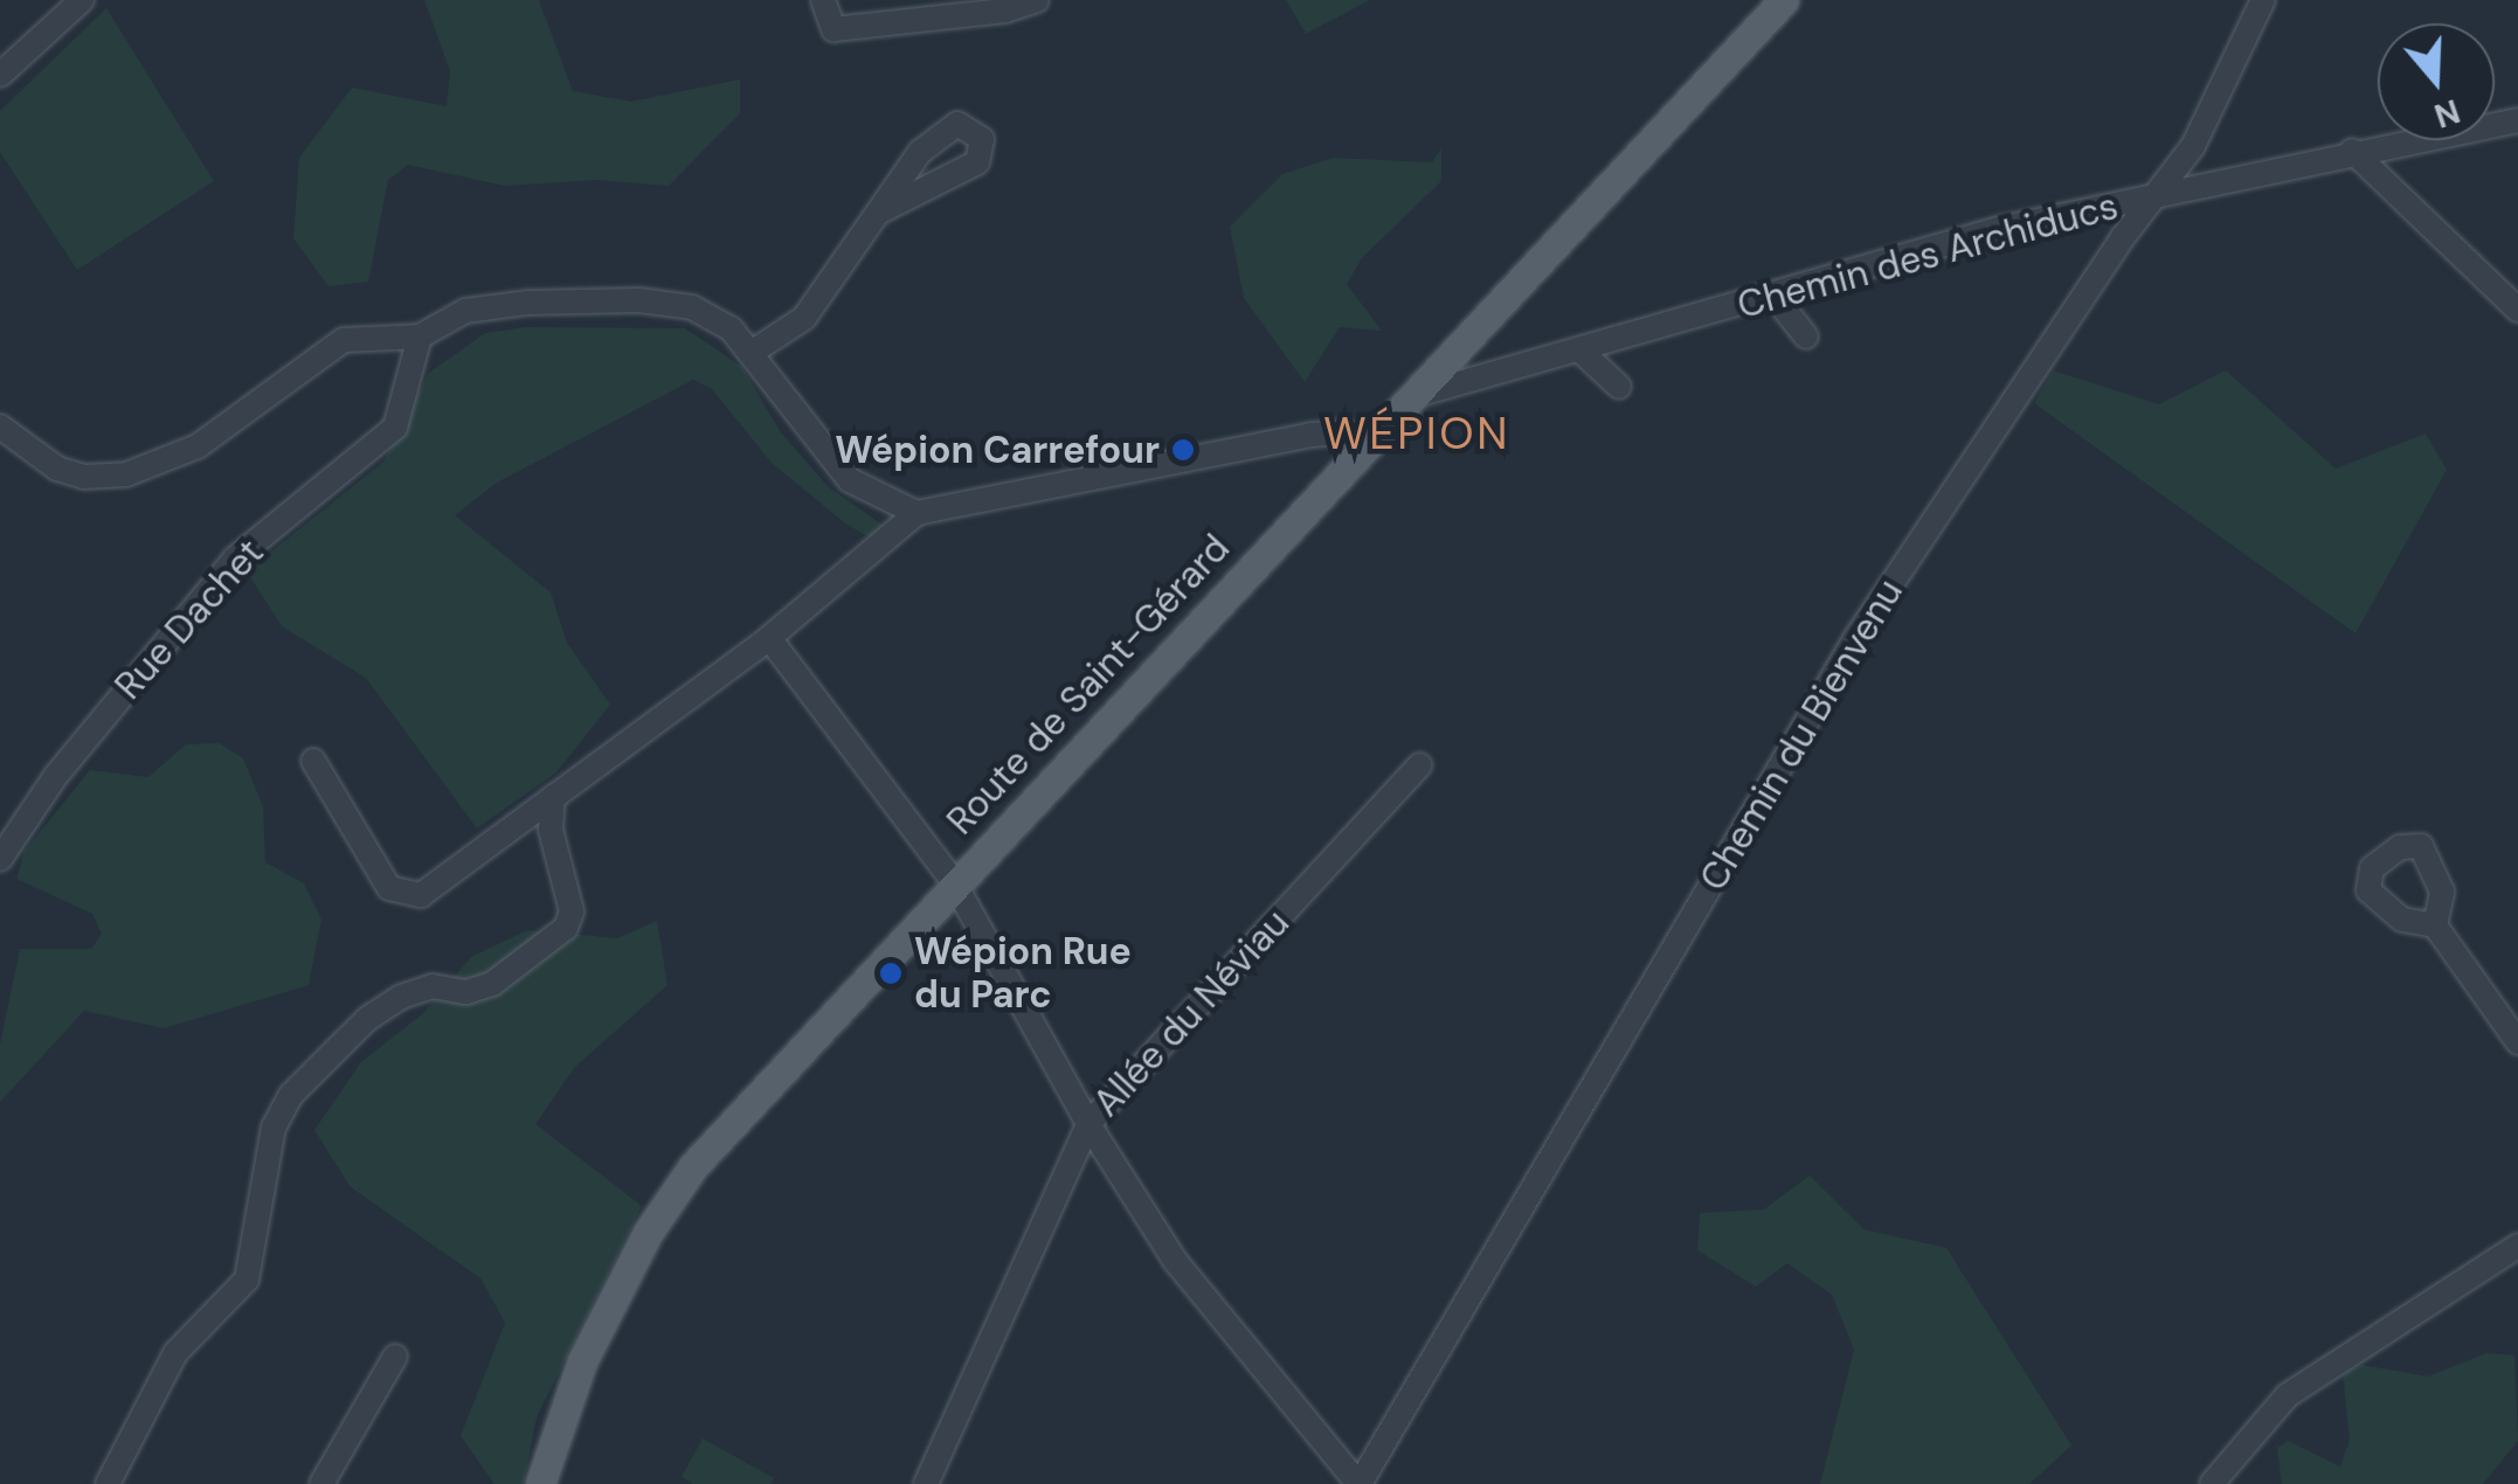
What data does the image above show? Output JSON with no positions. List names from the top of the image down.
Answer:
{
  "streets": {
    "main road": ["Route de Saint-Gérard"],
    "street": [
      "Chemin des Archiducs",
      "Rue Dachet",
      "Chemin du Bienvenu",
      "Allée du Néviau"
    ]
  },
  "crossings": [
    ["Chemin des Archiducs", "Route de Saint-Gérard"],
    ["Chemin des Archiducs", "Chemin du Bienvenu"]
  ],
  "districts": ["WÉPION"],
  "places": ["Wépion Carrefour", "Wépion Rue du Parc"],
  "north": "bottom"
}
